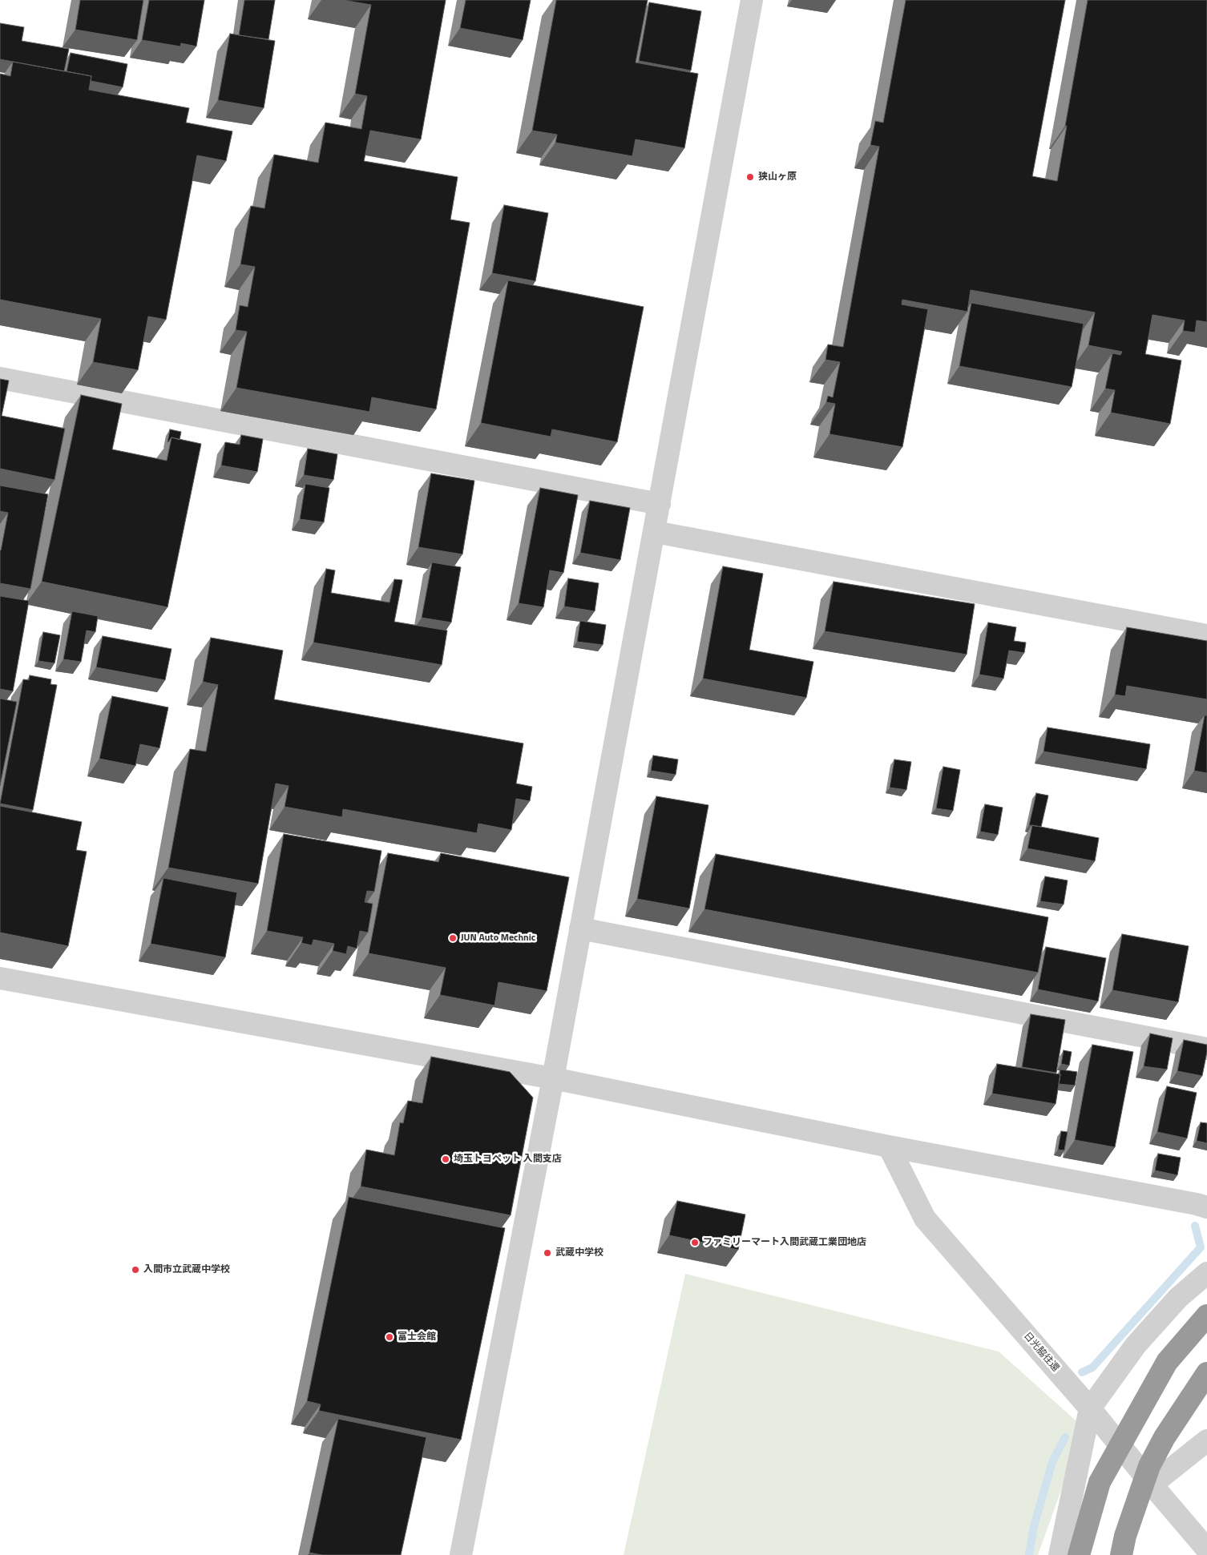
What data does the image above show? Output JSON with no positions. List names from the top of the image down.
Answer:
{
  "streets": {
    "street": ["日光脇往還"]
  },
  "places": [
    "狭山ヶ原",
    "JUN Auto Mechnic",
    "埼玉トヨペット 入間支店",
    "ファミリーマート入間武蔵工業団地店",
    "武蔵中学校",
    "入間市立武蔵中学校",
    "富士会館"
  ]
}
